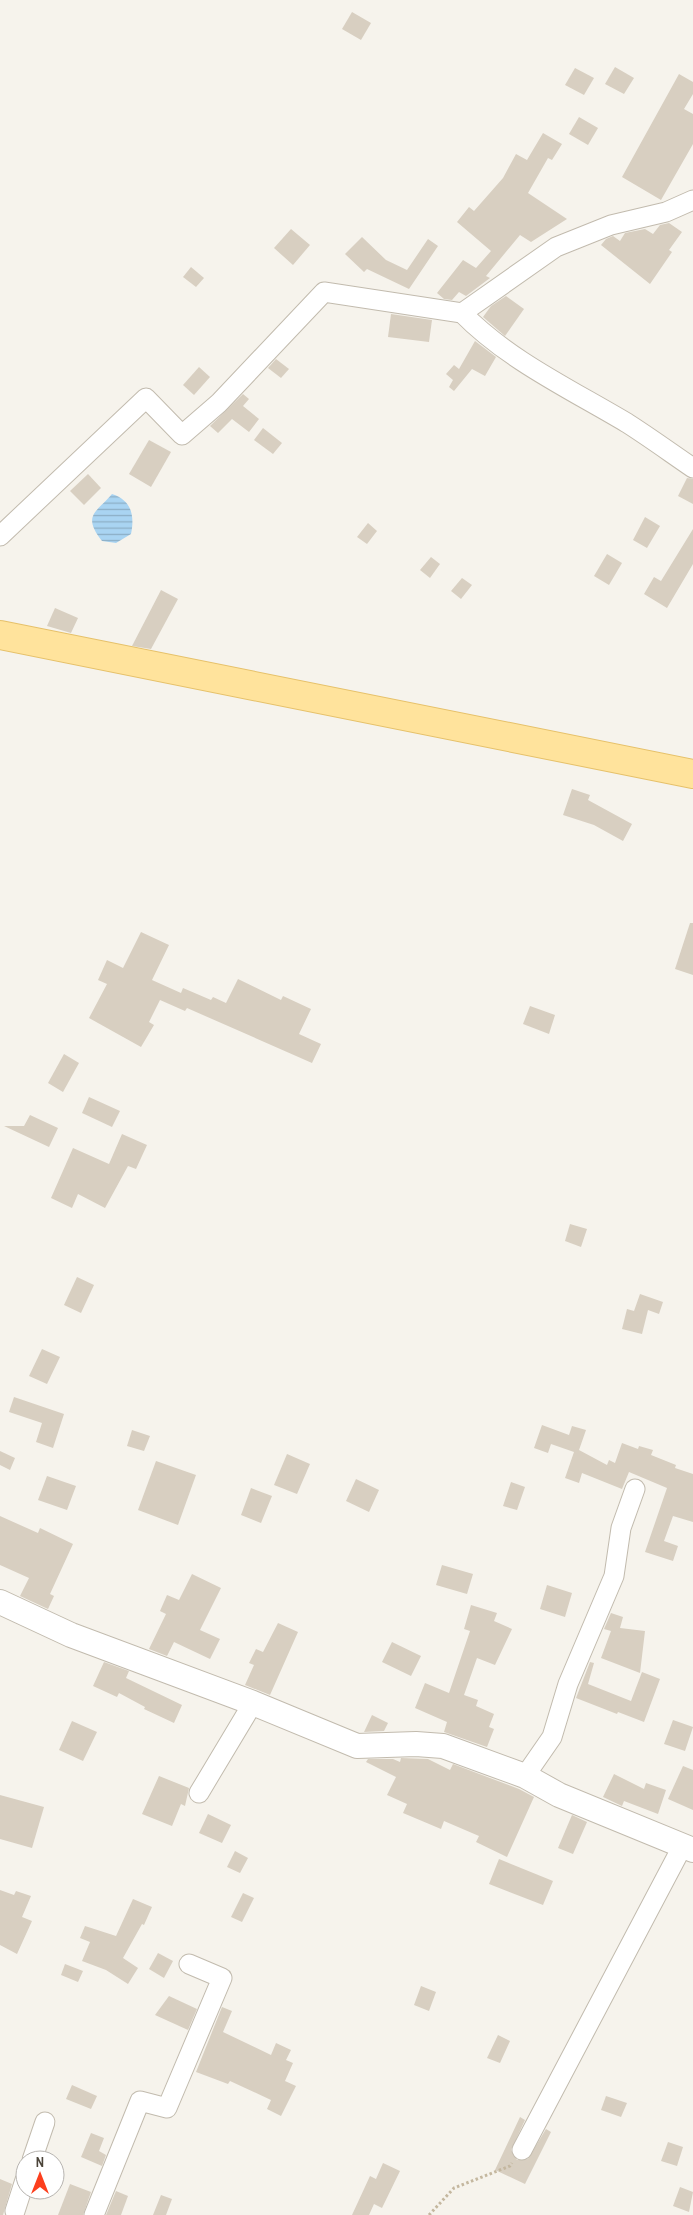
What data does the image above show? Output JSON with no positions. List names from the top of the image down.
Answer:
{
  "north": "top"
}
